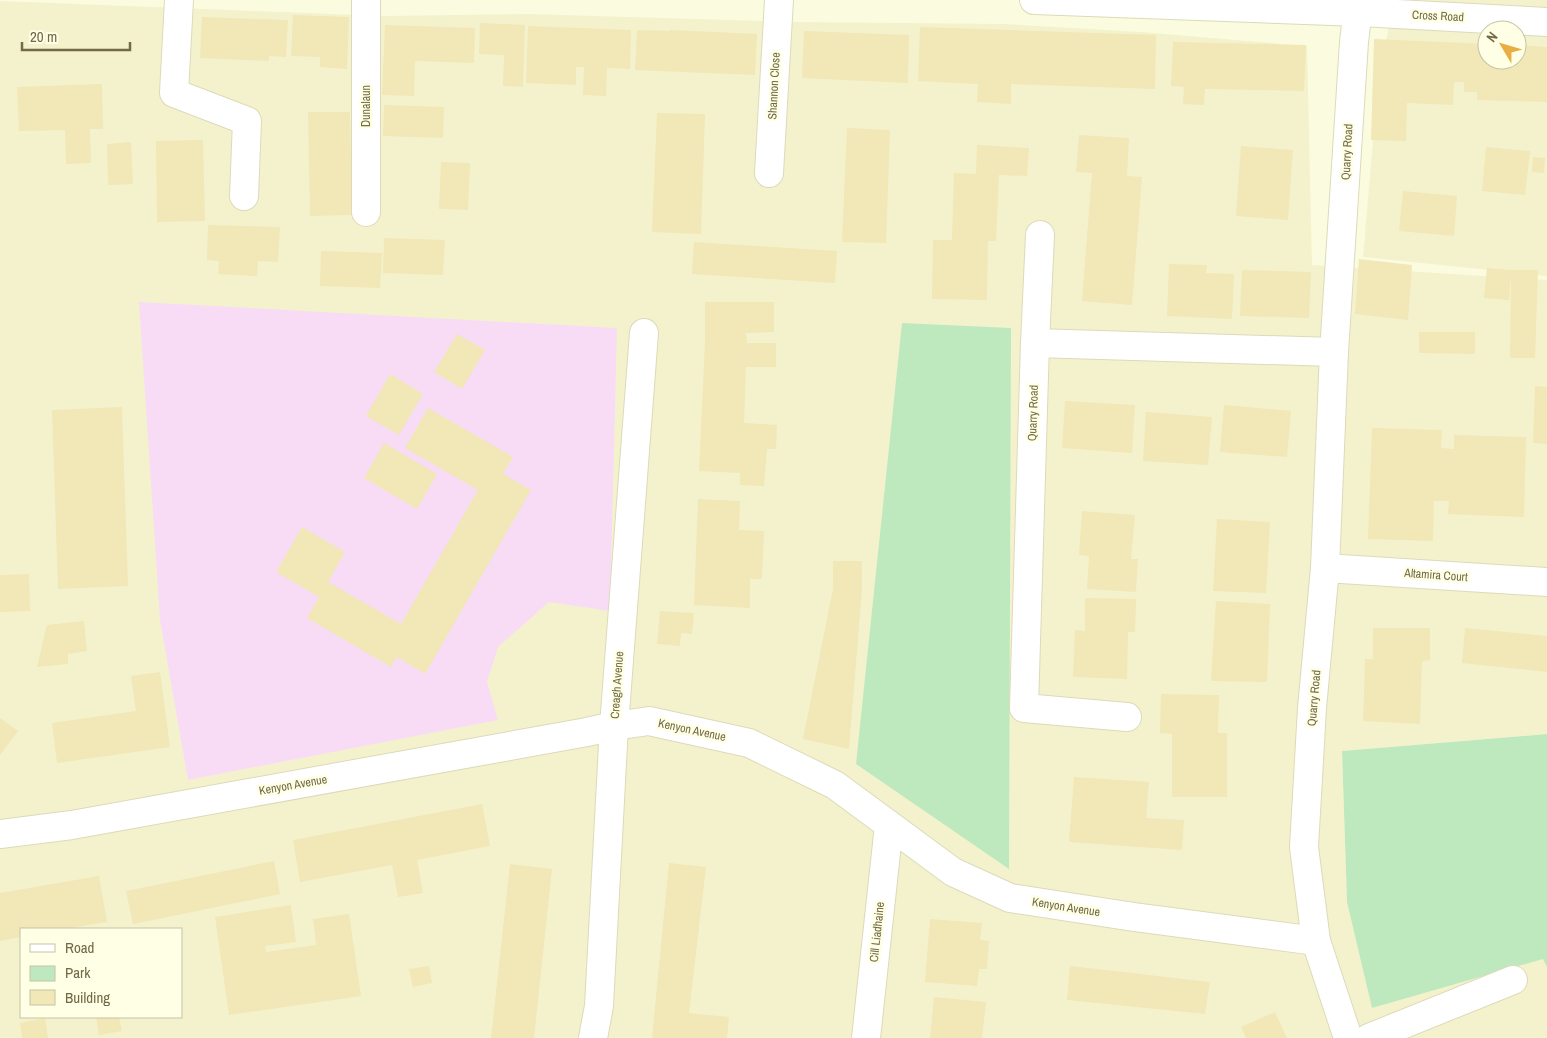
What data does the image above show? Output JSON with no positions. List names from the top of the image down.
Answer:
{
  "streets": {
    "street": [
      "Cross Road",
      "Shannon Close",
      "Dunalaun",
      "Quarry Road",
      "Altamira Court",
      "Creagh Avenue",
      "Kenyon Avenue",
      "Cill Liadhaine"
    ]
  },
  "crossings": [
    ["Cross Road", "Quarry Road"],
    ["Quarry Road", "Altamira Court"],
    ["Quarry Road", "Kenyon Avenue"],
    ["Creagh Avenue", "Kenyon Avenue"],
    ["Kenyon Avenue", "Cill Liadhaine"]
  ],
  "legend": ["Road", "Park", "Building"],
  "scale_bar": "20 m",
  "north": "top left"
}
